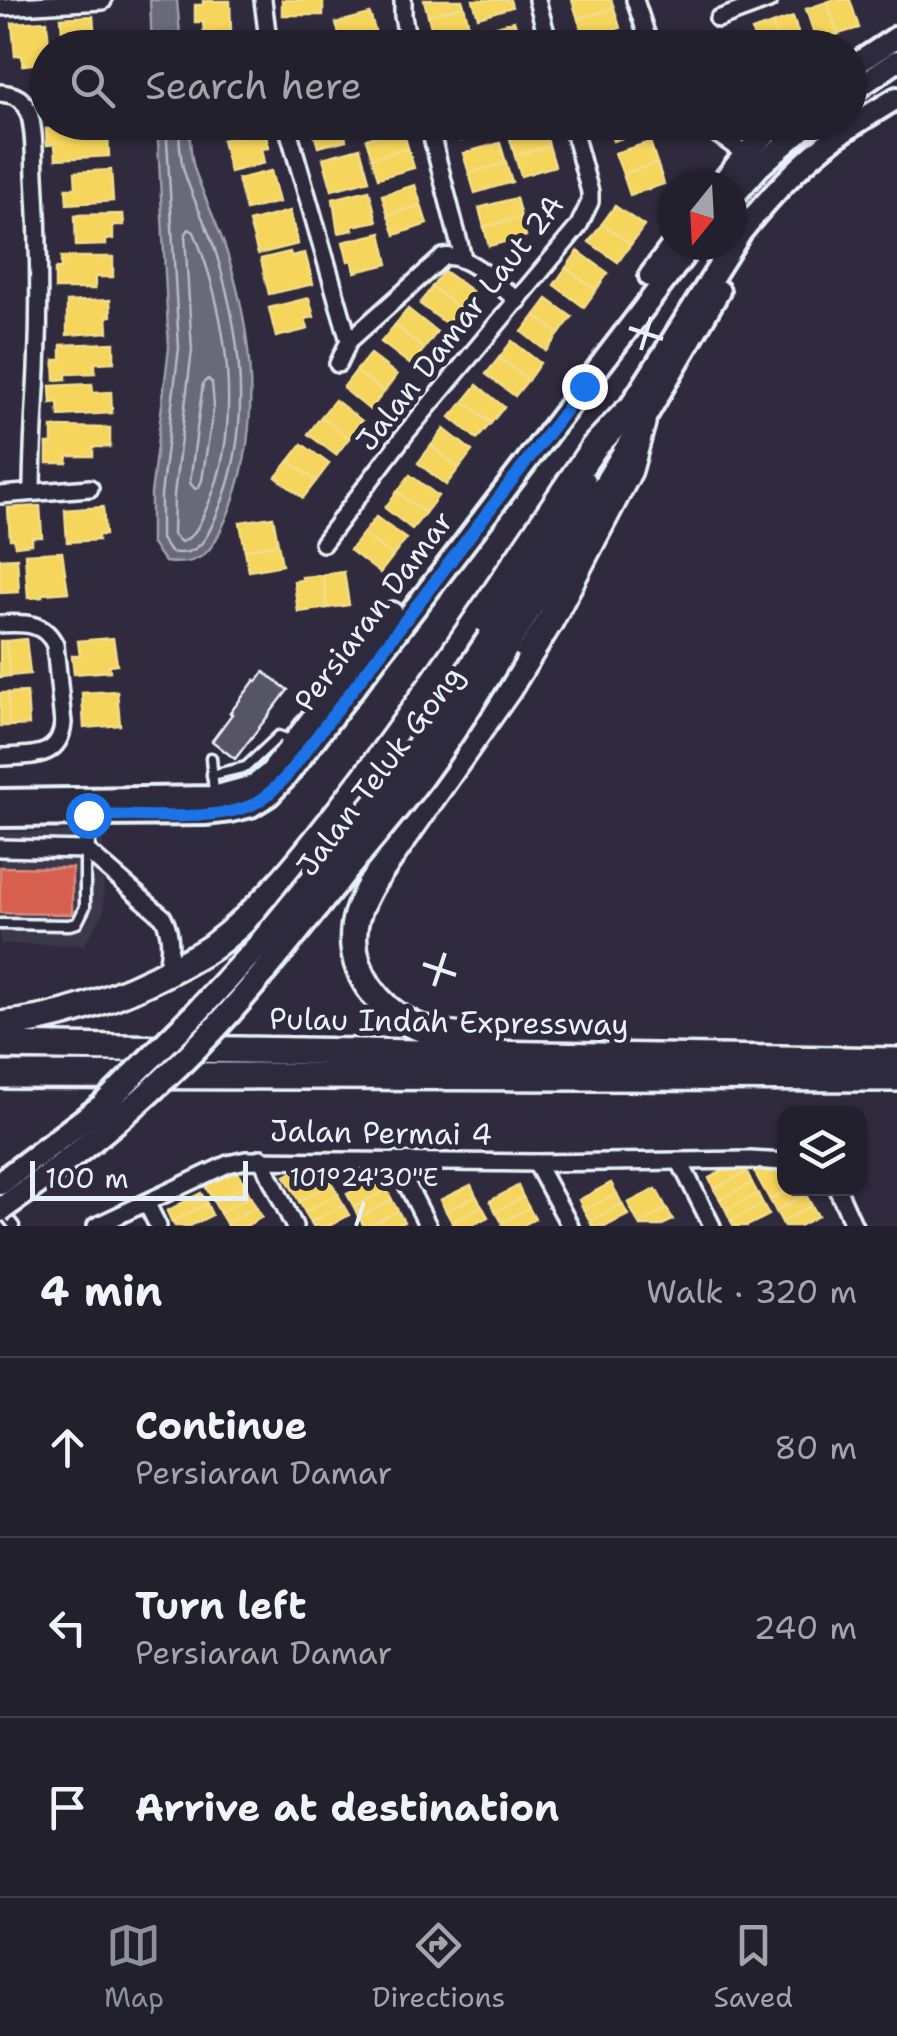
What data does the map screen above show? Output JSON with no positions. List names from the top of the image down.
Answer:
{
  "streets": {
    "main road": ["Jalan Teluk Gong", "Pulau Indah Expressway"],
    "street": ["Jalan Damar Laut 2A", "Persiaran Damar", "Jalan Permai 4"]
  },
  "scale_bar": "100 m",
  "north": "bottom",
  "page": {
    "search": "Search here",
    "scale": "100 m",
    "heading": ["4 min", "Walk · 320 m"],
    "list": [
      ["Continue", "Persiaran Damar", "80 m"],
      ["Turn left", "Persiaran Damar", "240 m"],
      "Arrive at destination"
    ],
    "nav": ["Map", "Directions", "Saved"]
  },
  "coordinates": ["101°24'30\"E"]
}
